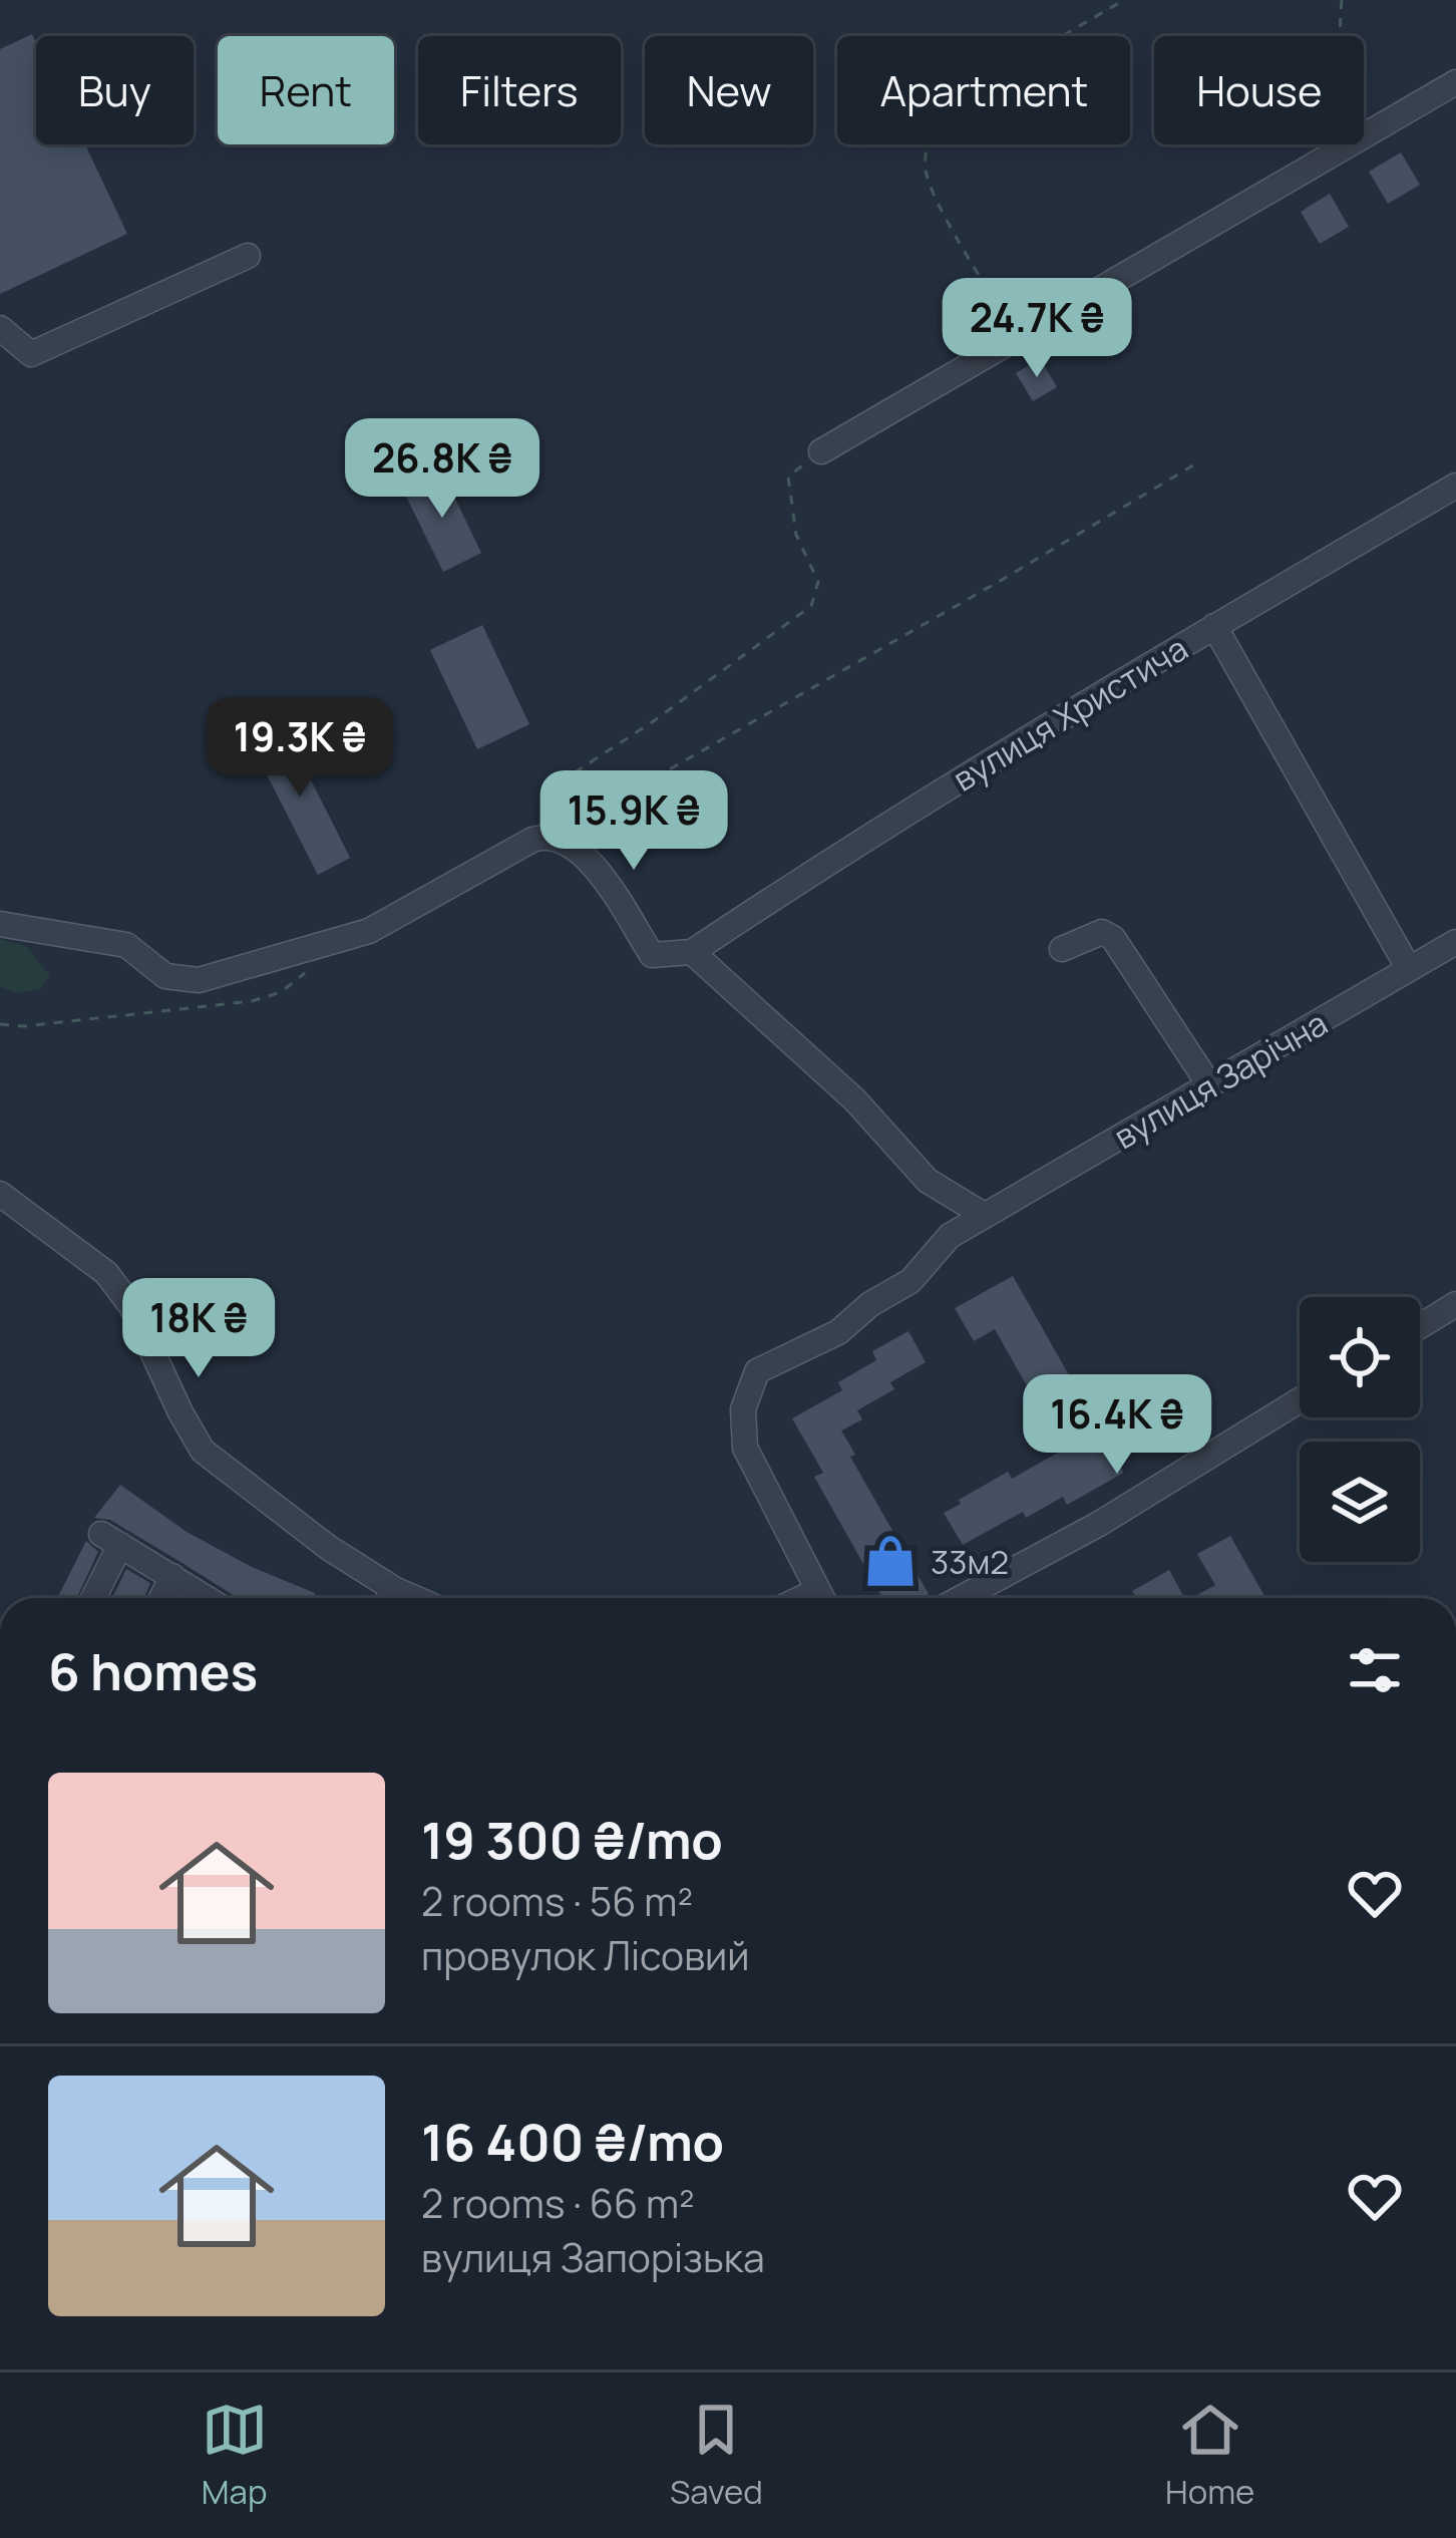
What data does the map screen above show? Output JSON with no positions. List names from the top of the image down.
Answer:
{
  "streets": {
    "street": ["вулиця Христича", "вулиця Зарічна"]
  },
  "places": {
    "shop": ["33м2"]
  },
  "page": {
    "chip": [
      "Buy",
      "Rent",
      "Filters",
      "New",
      "Apartment",
      "House"
    ],
    "price": [
      "24.7K ₴",
      "26.8K ₴",
      "19.3K ₴",
      "15.9K ₴",
      "18K ₴",
      "16.4K ₴"
    ],
    "heading": "6 homes",
    "list": [
      {
        "name": "19 300 ₴/mo",
        "note": "2 rooms · 56 m² · провулок Лісовий"
      },
      {
        "name": "16 400 ₴/mo",
        "note": "2 rooms · 66 m² · вулиця Запорізька"
      }
    ],
    "tabs": ["Map", "Saved", "Home"]
  }
}
